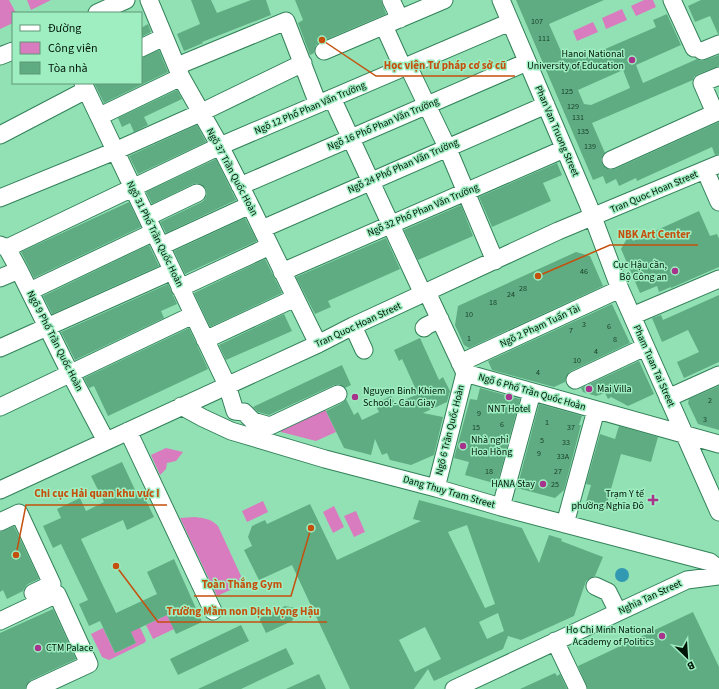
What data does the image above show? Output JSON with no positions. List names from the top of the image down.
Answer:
{
  "streets": {
    "street": [
      "Ngõ 12 Phố Phan Văn Trường",
      "Ngõ 16 Phố Phan Văn Trường",
      "Phan Van Truong Street",
      "Ngõ 24 Phố Phan Văn Trường",
      "Ngõ 37 Trần Quốc Hoàn",
      "Tran Quoc Hoan Street",
      "Ngõ 32 Phố Phan Văn Trường",
      "Ngõ 31 Phố Trần Quốc Hoàn",
      "Ngõ 2 Phạm Tuấn Tài",
      "Ngõ 9 Phố Trần Quốc Hoàn",
      "Pham Tuan Tai Street",
      "Ngõ 6 Phố Trần Quốc Hoàn",
      "Ngõ 6 Trần Quốc Hoàn",
      "Dang Thuy Tram Street",
      "Nghia Tan Street"
    ]
  },
  "crossings": [
    ["Ngõ 12 Phố Phan Văn Trường", "Phan Van Truong Street"],
    ["Ngõ 12 Phố Phan Văn Trường", "Ngõ 37 Trần Quốc Hoàn"],
    ["Ngõ 12 Phố Phan Văn Trường", "Ngõ 31 Phố Trần Quốc Hoàn"],
    ["Ngõ 12 Phố Phan Văn Trường", "Ngõ 9 Phố Trần Quốc Hoàn"],
    ["Ngõ 16 Phố Phan Văn Trường", "Phan Van Truong Street"],
    ["Ngõ 16 Phố Phan Văn Trường", "Ngõ 37 Trần Quốc Hoàn"],
    ["Phan Van Truong Street", "Ngõ 24 Phố Phan Văn Trường"],
    ["Phan Van Truong Street", "Tran Quoc Hoan Street"],
    ["Phan Van Truong Street", "Ngõ 32 Phố Phan Văn Trường"],
    ["Phan Van Truong Street", "Pham Tuan Tai Street"],
    ["Ngõ 24 Phố Phan Văn Trường", "Ngõ 37 Trần Quốc Hoàn"],
    ["Ngõ 37 Trần Quốc Hoàn", "Tran Quoc Hoan Street"],
    ["Ngõ 37 Trần Quốc Hoàn", "Ngõ 32 Phố Phan Văn Trường"],
    ["Tran Quoc Hoan Street", "Ngõ 31 Phố Trần Quốc Hoàn"],
    ["Tran Quoc Hoan Street", "Ngõ 9 Phố Trần Quốc Hoàn"],
    ["Tran Quoc Hoan Street", "Pham Tuan Tai Street"],
    ["Tran Quoc Hoan Street", "Dang Thuy Tram Street"],
    ["Ngõ 2 Phạm Tuấn Tài", "Pham Tuan Tai Street"],
    ["Ngõ 2 Phạm Tuấn Tài", "Ngõ 6 Phố Trần Quốc Hoàn"],
    ["Ngõ 2 Phạm Tuấn Tài", "Ngõ 6 Trần Quốc Hoàn"],
    ["Pham Tuan Tai Street", "Ngõ 6 Phố Trần Quốc Hoàn"],
    ["Ngõ 6 Phố Trần Quốc Hoàn", "Ngõ 6 Trần Quốc Hoàn"],
    ["Ngõ 6 Trần Quốc Hoàn", "Dang Thuy Tram Street"]
  ],
  "places": {
    "other": [
      "Học viện Tư pháp cơ sở cũ",
      "Hanoi National University of Education",
      "Cục Hậu cần, Bộ Công an",
      "NBK Art Center",
      "Mai Villa",
      "Nguyen Binh Khiem School - Cau Giay",
      "NNT Hotel",
      "Nhà nghỉ Hoa Hồng",
      "HANA Stay",
      "Toàn Thắng Gym",
      "Chi cục Hải quan khu vực I",
      "Trường Mầm non Dịch Vọng Hậu",
      "Ho Chi Minh National Academy of Politics",
      "CTM Palace"
    ],
    "health": ["Trạm Y tế phường Nghĩa Đô"]
  },
  "house_numbers": [
    "107",
    "111",
    "125",
    "129",
    "131",
    "135",
    "139",
    "46",
    "28",
    "24",
    "18",
    "10",
    "3",
    "6",
    "7",
    "1",
    "8",
    "4",
    "10",
    "4",
    "2",
    "9",
    "3",
    "1",
    "6",
    "15",
    "37",
    "5",
    "33",
    "9",
    "33A",
    "18",
    "27",
    "25"
  ],
  "legend": ["Đường", "Công viên", "Tòa nhà"],
  "north": "bottom right"
}
